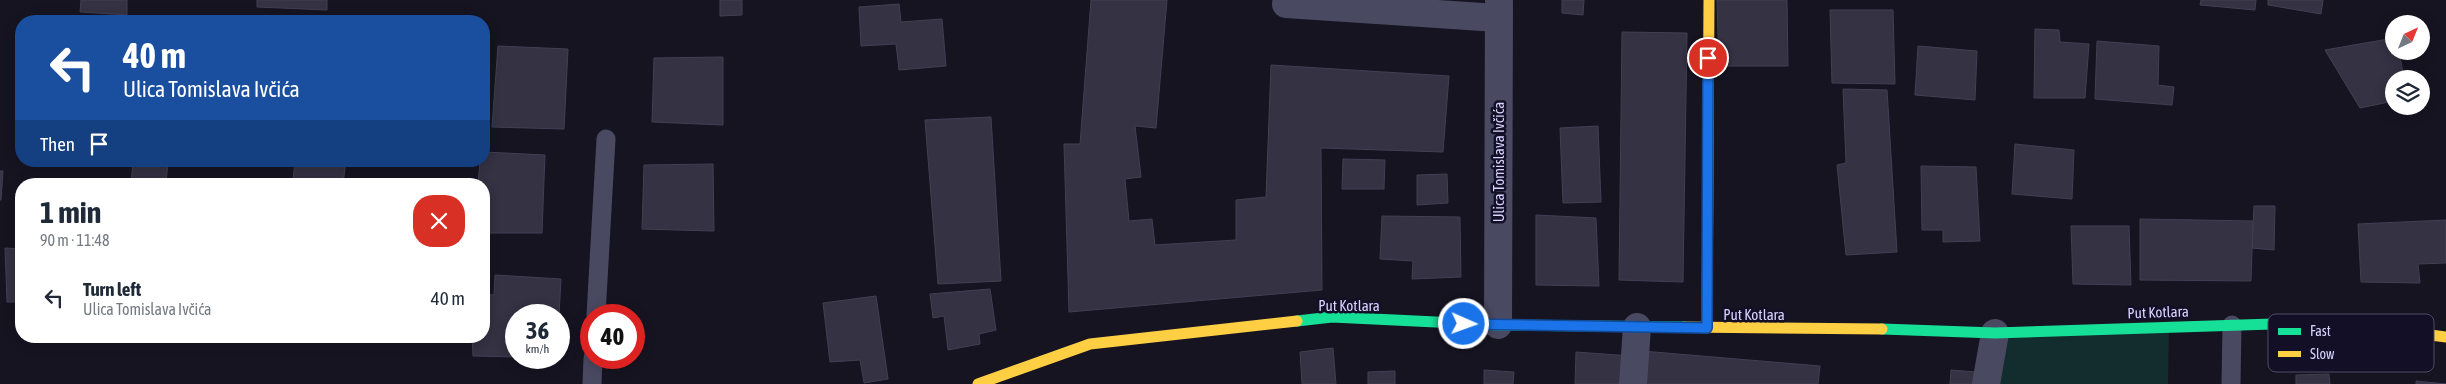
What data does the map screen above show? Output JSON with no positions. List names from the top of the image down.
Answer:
{
  "streets": {
    "street": ["Ulica Tomislava Ivčića", "Put Kotlara"]
  },
  "crossings": [
    ["Ulica Tomislava Ivčića", "Put Kotlara"]
  ],
  "legend": ["Fast", "Slow"],
  "north": "top right",
  "page": {
    "turn": ["40 m", "Ulica Tomislava Ivčića"],
    "then": "Then",
    "heading": ["1 min", "90 m · 11:48"],
    "list": [
      {
        "name": "Turn left",
        "note": "Ulica Tomislava Ivčića",
        "value": "40 m"
      }
    ],
    "speed": "36 km/h",
    "limit": "40"
  }
}
